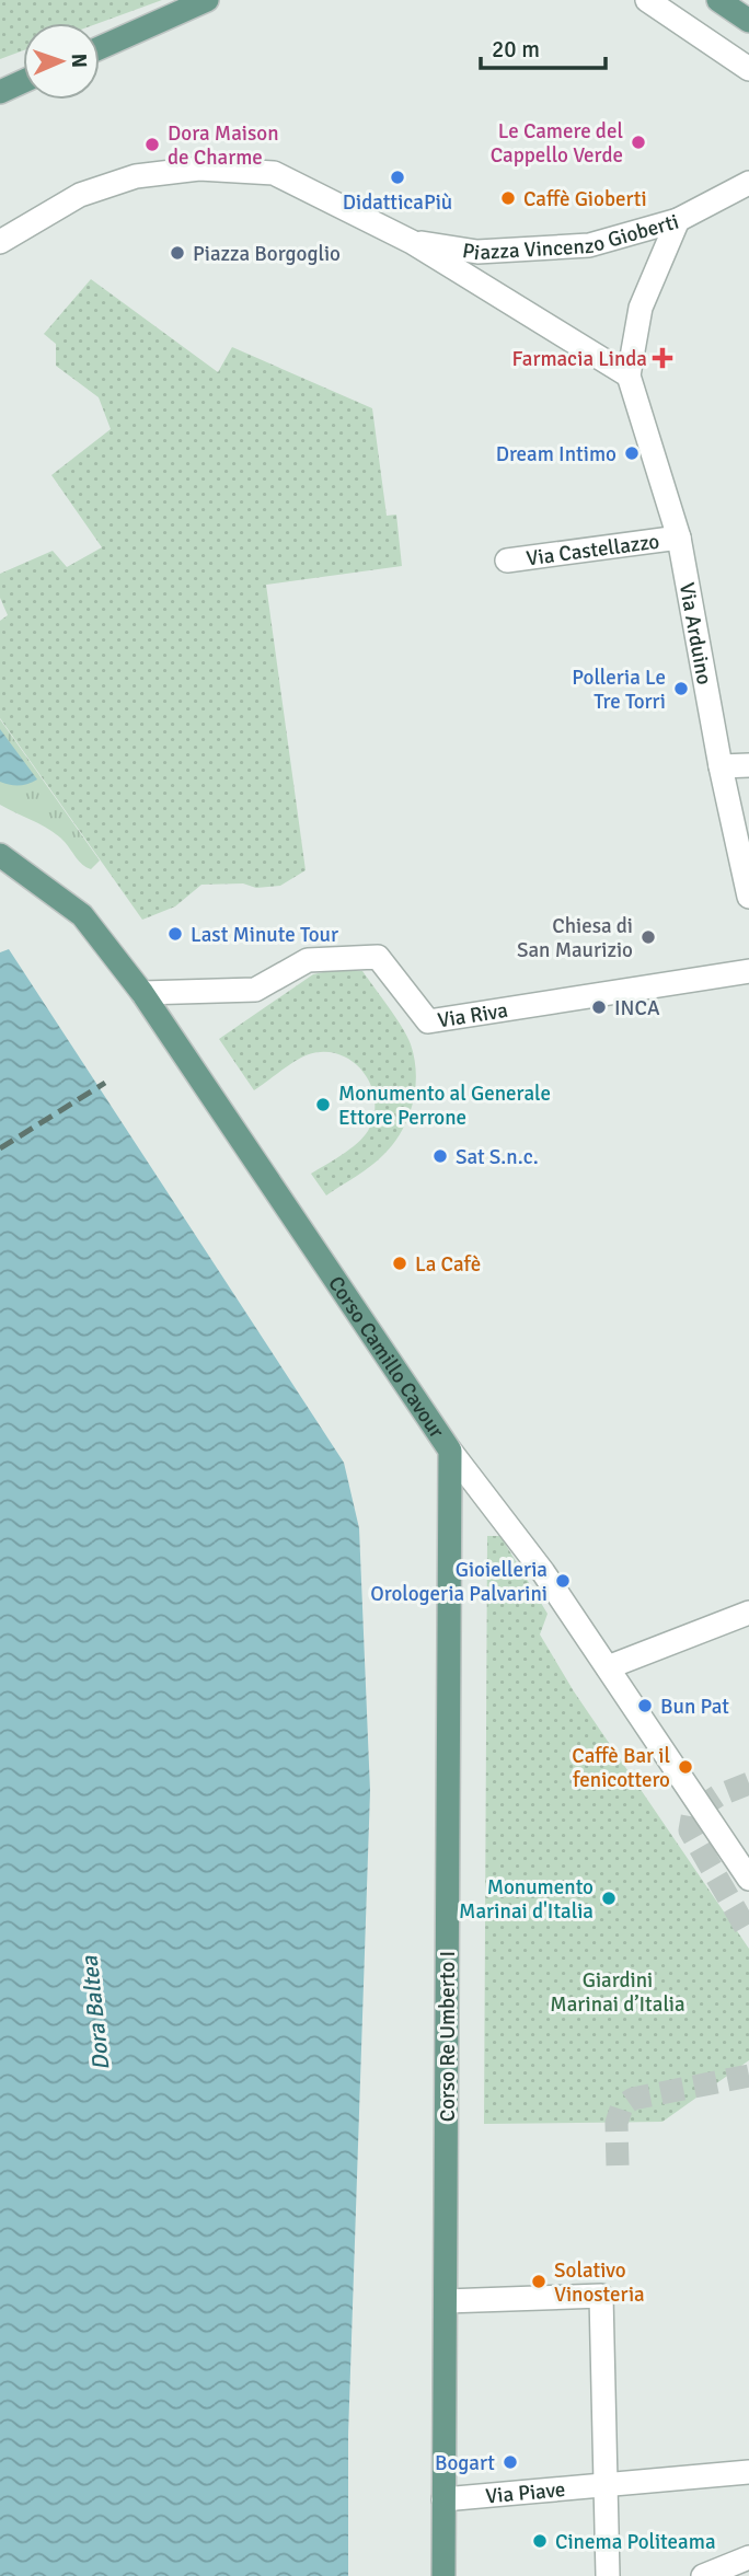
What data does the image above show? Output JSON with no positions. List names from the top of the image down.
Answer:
{
  "streets": {
    "main road": ["Corso Camillo Cavour", "Corso Re Umberto I"],
    "street": [
      "Piazza Vincenzo Gioberti",
      "Via Castellazzo",
      "Via Arduino",
      "Via Riva",
      "Via Piave"
    ]
  },
  "crossings": [
    ["Piazza Vincenzo Gioberti", "Via Arduino"],
    ["Via Castellazzo", "Via Arduino"],
    ["Via Riva", "Corso Camillo Cavour"],
    ["Corso Camillo Cavour", "Corso Re Umberto I"],
    ["Corso Re Umberto I", "Via Piave"]
  ],
  "water": ["Dora Baltea"],
  "parks": ["Giardini Marinai d’Italia"],
  "places": {
    "other": [
      "Le Camere del Cappello Verde",
      "Dora Maison de Charme",
      "DidatticaPiù",
      "Caffè Gioberti",
      "Piazza Borgoglio",
      "Dream Intimo",
      "Polleria Le Tre Torri",
      "Last Minute Tour",
      "Chiesa di San Maurizio",
      "INCA",
      "Monumento al Generale Ettore Perrone",
      "Sat S.n.c.",
      "La Cafè",
      "Gioielleria Orologeria Palvarini",
      "Bun Pat",
      "Caffè Bar il fenicottero",
      "Monumento Marinai d'Italia",
      "Solativo Vinosteria",
      "Bogart",
      "Cinema Politeama"
    ],
    "health": ["Farmacia Linda"]
  },
  "scale_bar": "20 m",
  "north": "right"
}
